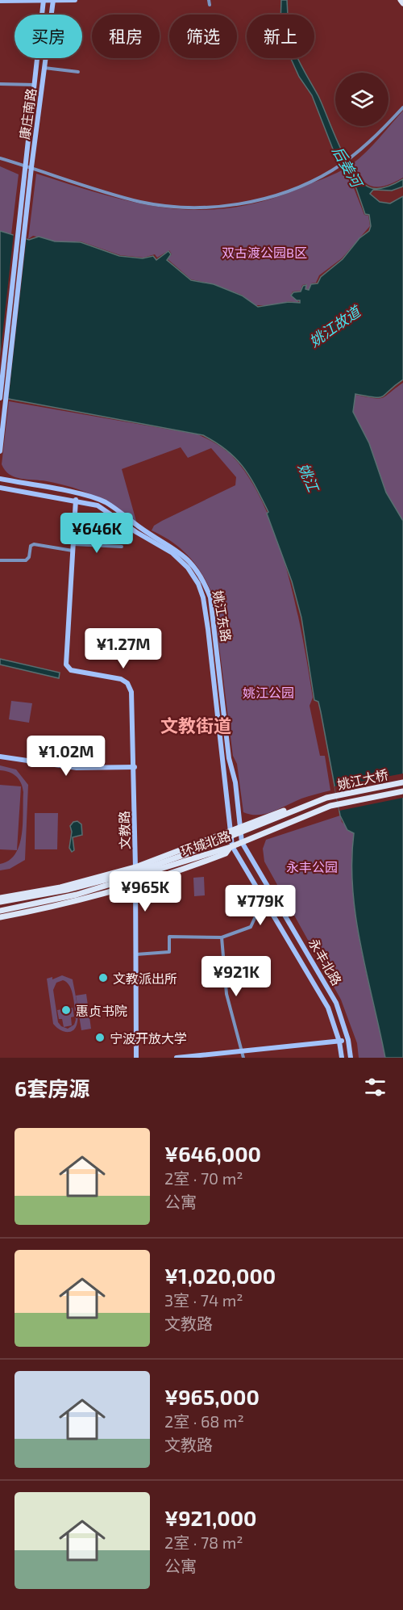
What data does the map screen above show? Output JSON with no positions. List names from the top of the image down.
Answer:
{
  "streets": {
    "main road": [
      "康庄南路",
      "姚江东路",
      "姚江大桥",
      "文教路",
      "环城北路",
      "永丰北路"
    ]
  },
  "crossings": [
    ["姚江东路", "文教路"],
    ["姚江东路", "环城北路"],
    ["姚江东路", "永丰北路"],
    ["姚江大桥", "环城北路"],
    ["文教路", "环城北路"],
    ["环城北路", "永丰北路"]
  ],
  "districts": ["文教街道"],
  "water": ["后姜河", "姚江故道", "姚江"],
  "parks": ["双古渡公园B区", "姚江公园", "永丰公园"],
  "places": ["文教派出所", "惠贞书院", "宁波开放大学"],
  "page": {
    "chip": [
      "买房",
      "租房",
      "筛选",
      "新上"
    ],
    "price": [
      "¥646K",
      "¥1.27M",
      "¥1.02M",
      "¥965K",
      "¥779K",
      "¥921K"
    ],
    "heading": "6套房源",
    "list": [
      {
        "name": "¥646,000",
        "note": "2室 · 70 m² · 公寓"
      },
      {
        "name": "¥1,020,000",
        "note": "3室 · 74 m² · 文教路"
      },
      {
        "name": "¥965,000",
        "note": "2室 · 68 m² · 文教路"
      },
      {
        "name": "¥921,000",
        "note": "2室 · 78 m² · 公寓"
      }
    ]
  }
}
